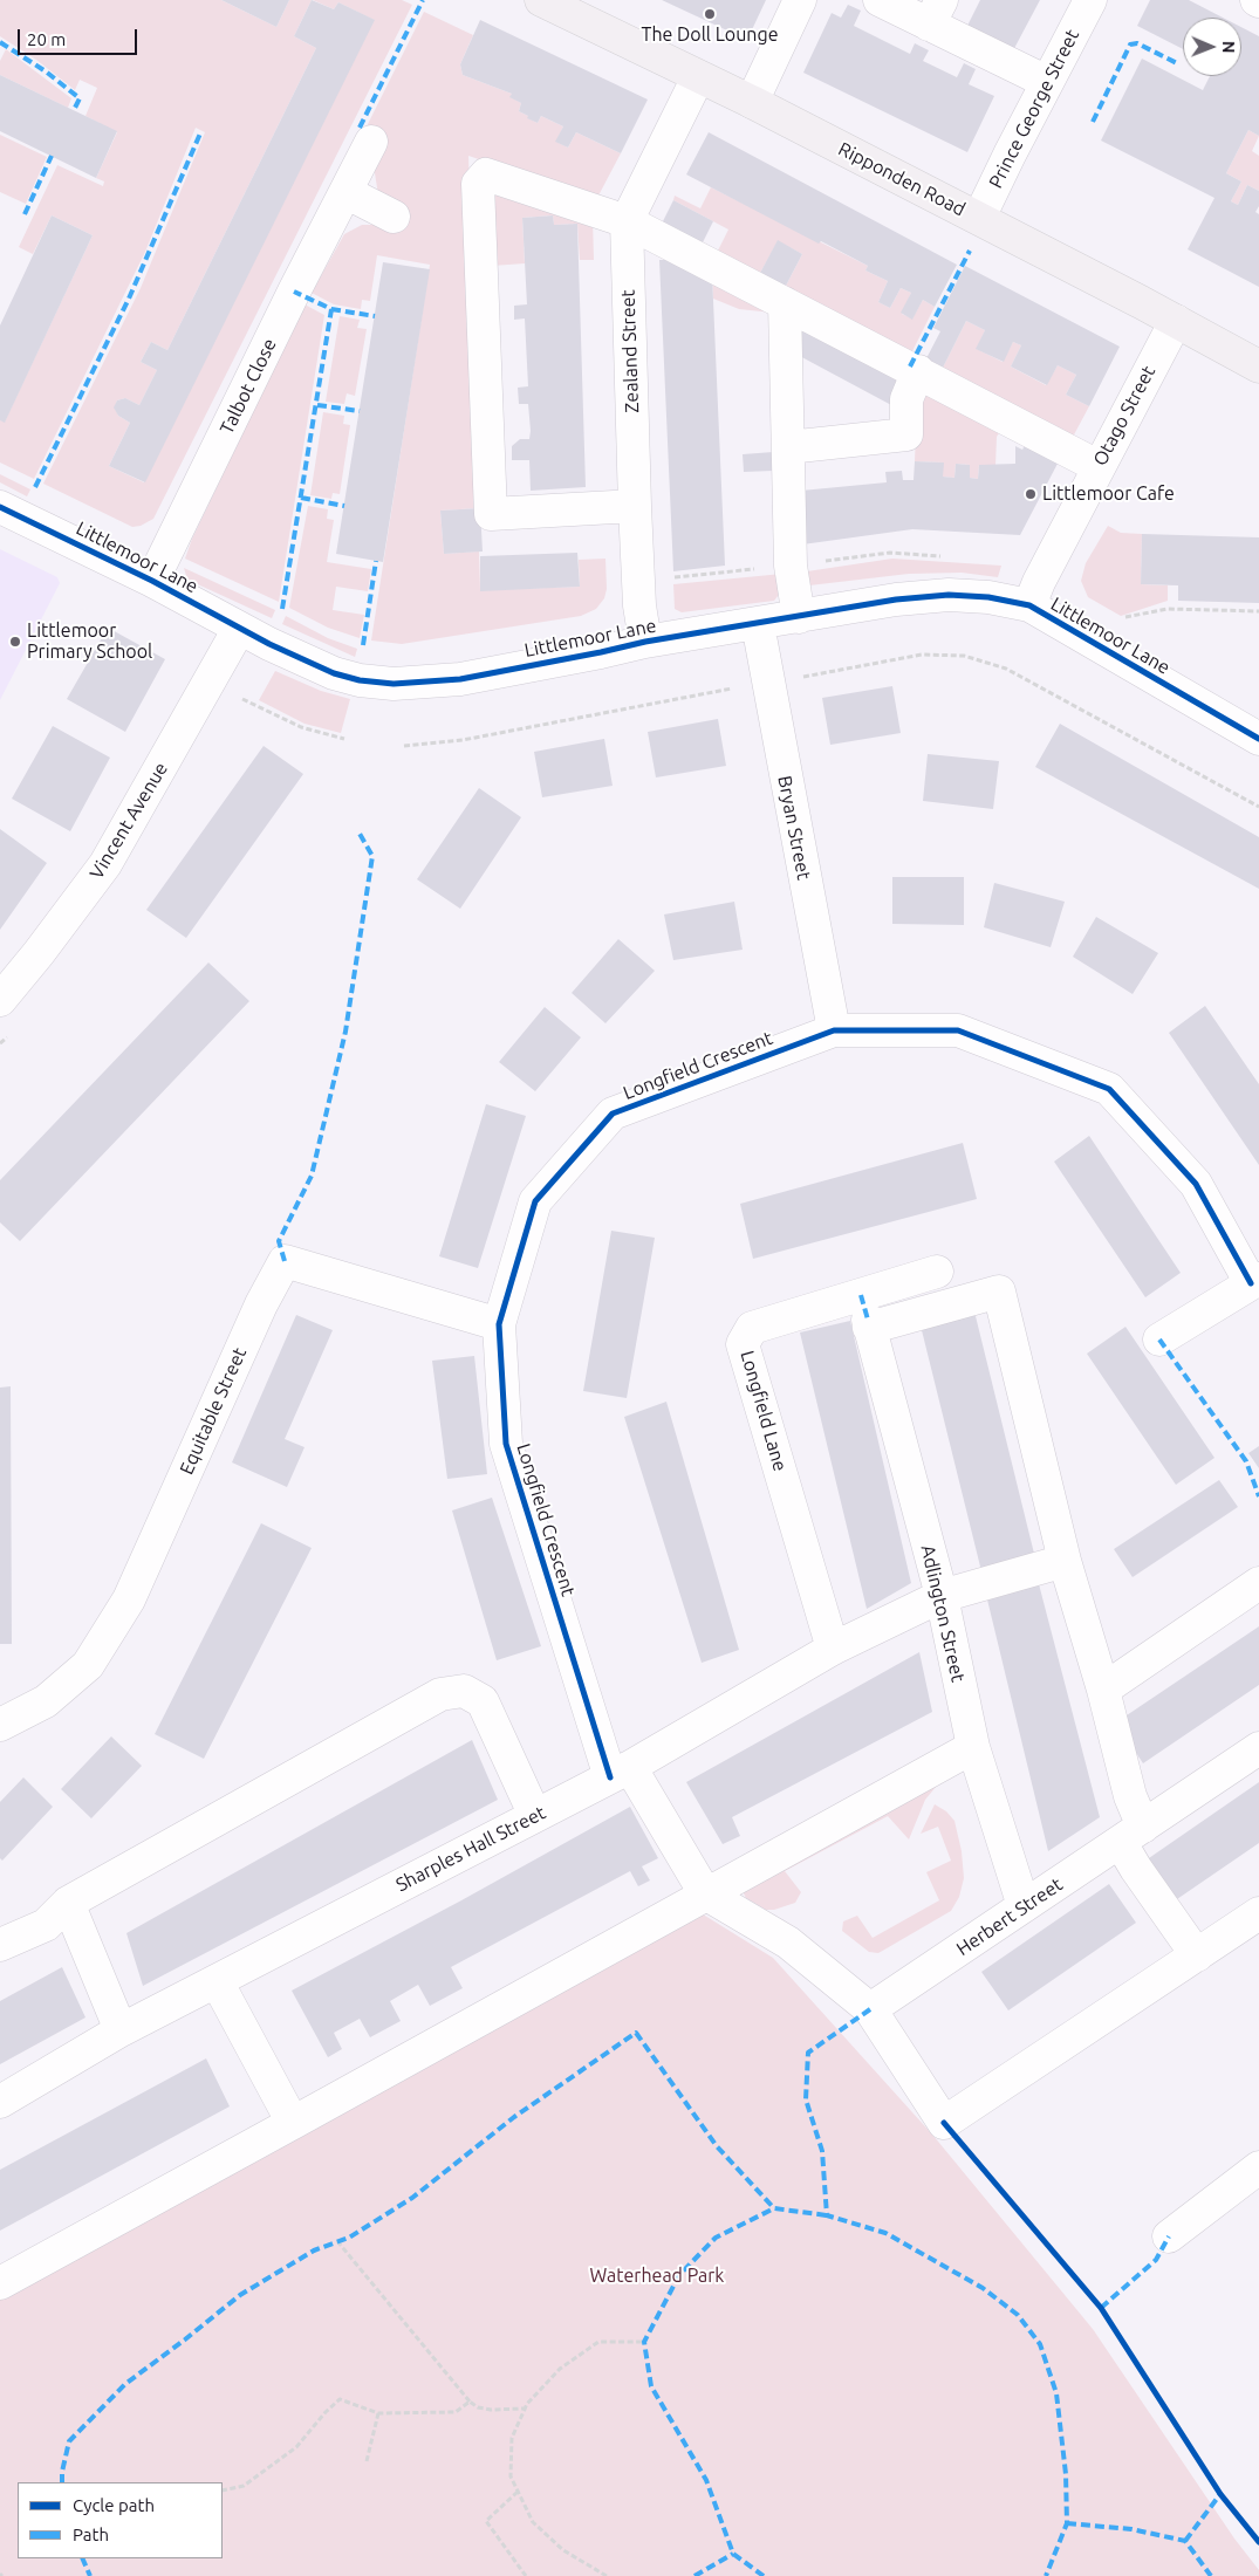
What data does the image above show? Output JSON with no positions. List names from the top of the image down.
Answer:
{
  "streets": {
    "main road": ["Ripponden Road"],
    "street": [
      "Prince George Street",
      "Zealand Street",
      "Talbot Close",
      "Otago Street",
      "Littlemoor Lane",
      "Vincent Avenue",
      "Bryan Street",
      "Longfield Crescent",
      "Equitable Street",
      "Longfield Lane",
      "Adlington Street",
      "Sharples Hall Street",
      "Herbert Street"
    ]
  },
  "crossings": [
    ["Prince George Street", "Ripponden Road"],
    ["Ripponden Road", "Zealand Street"],
    ["Ripponden Road", "Otago Street"],
    ["Zealand Street", "Littlemoor Lane"],
    ["Talbot Close", "Littlemoor Lane"],
    ["Otago Street", "Littlemoor Lane"],
    ["Littlemoor Lane", "Vincent Avenue"],
    ["Littlemoor Lane", "Bryan Street"],
    ["Bryan Street", "Longfield Crescent"],
    ["Longfield Crescent", "Equitable Street"],
    ["Longfield Crescent", "Sharples Hall Street"],
    ["Longfield Lane", "Sharples Hall Street"],
    ["Adlington Street", "Sharples Hall Street"],
    ["Adlington Street", "Herbert Street"]
  ],
  "parks": ["Waterhead Park"],
  "places": ["The Doll Lounge", "Littlemoor Cafe", "Littlemoor Primary School"],
  "legend": ["Cycle path", "Path"],
  "scale_bar": "20 m",
  "north": "right"
}
